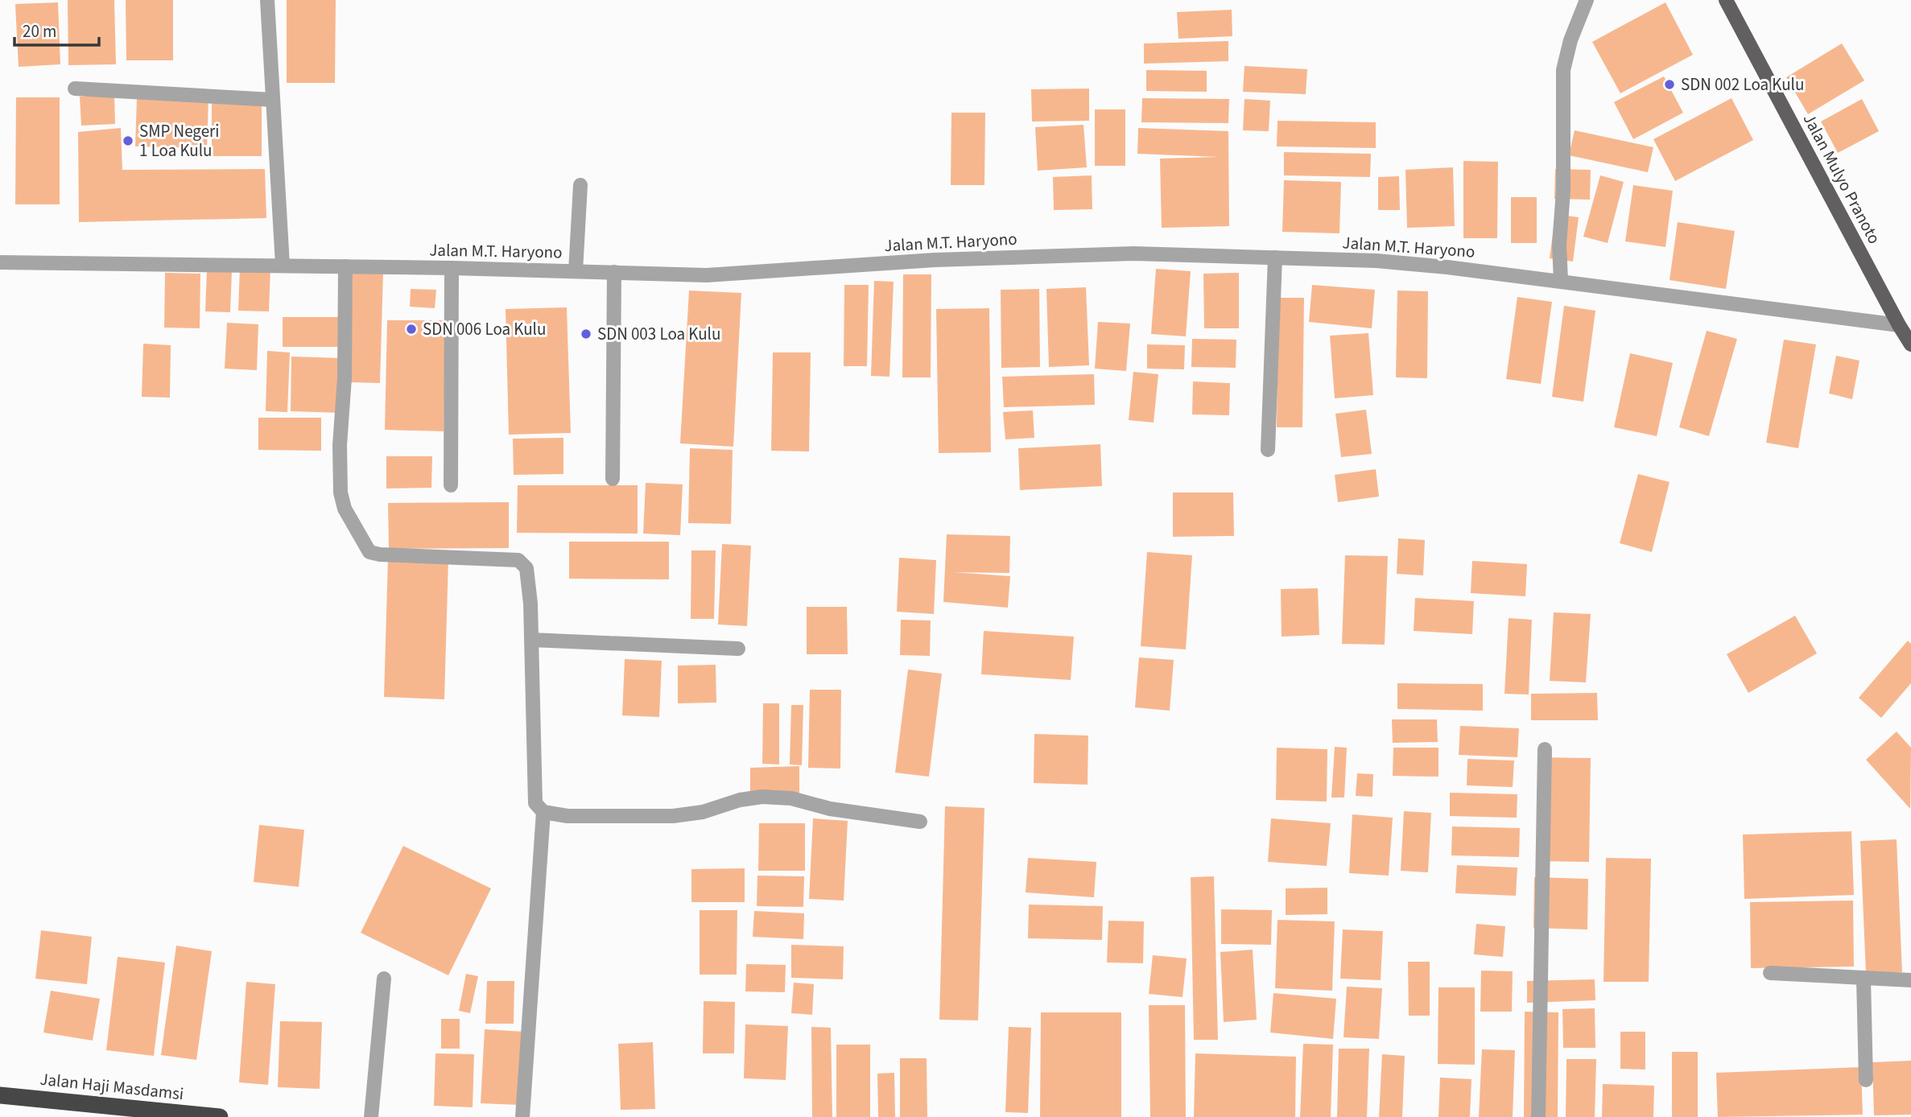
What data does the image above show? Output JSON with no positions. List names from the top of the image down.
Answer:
{
  "streets": {
    "highway": ["Jalan Haji Masdamsi"],
    "main road": ["Jalan Mulyo Pranoto"],
    "street": ["Jalan M.T. Haryono"]
  },
  "crossings": [
    ["Jalan Mulyo Pranoto", "Jalan M.T. Haryono"]
  ],
  "places": [
    "SDN 002 Loa Kulu",
    "SMP Negeri 1 Loa Kulu",
    "SDN 006 Loa Kulu",
    "SDN 003 Loa Kulu"
  ],
  "scale_bar": "20 m"
}
